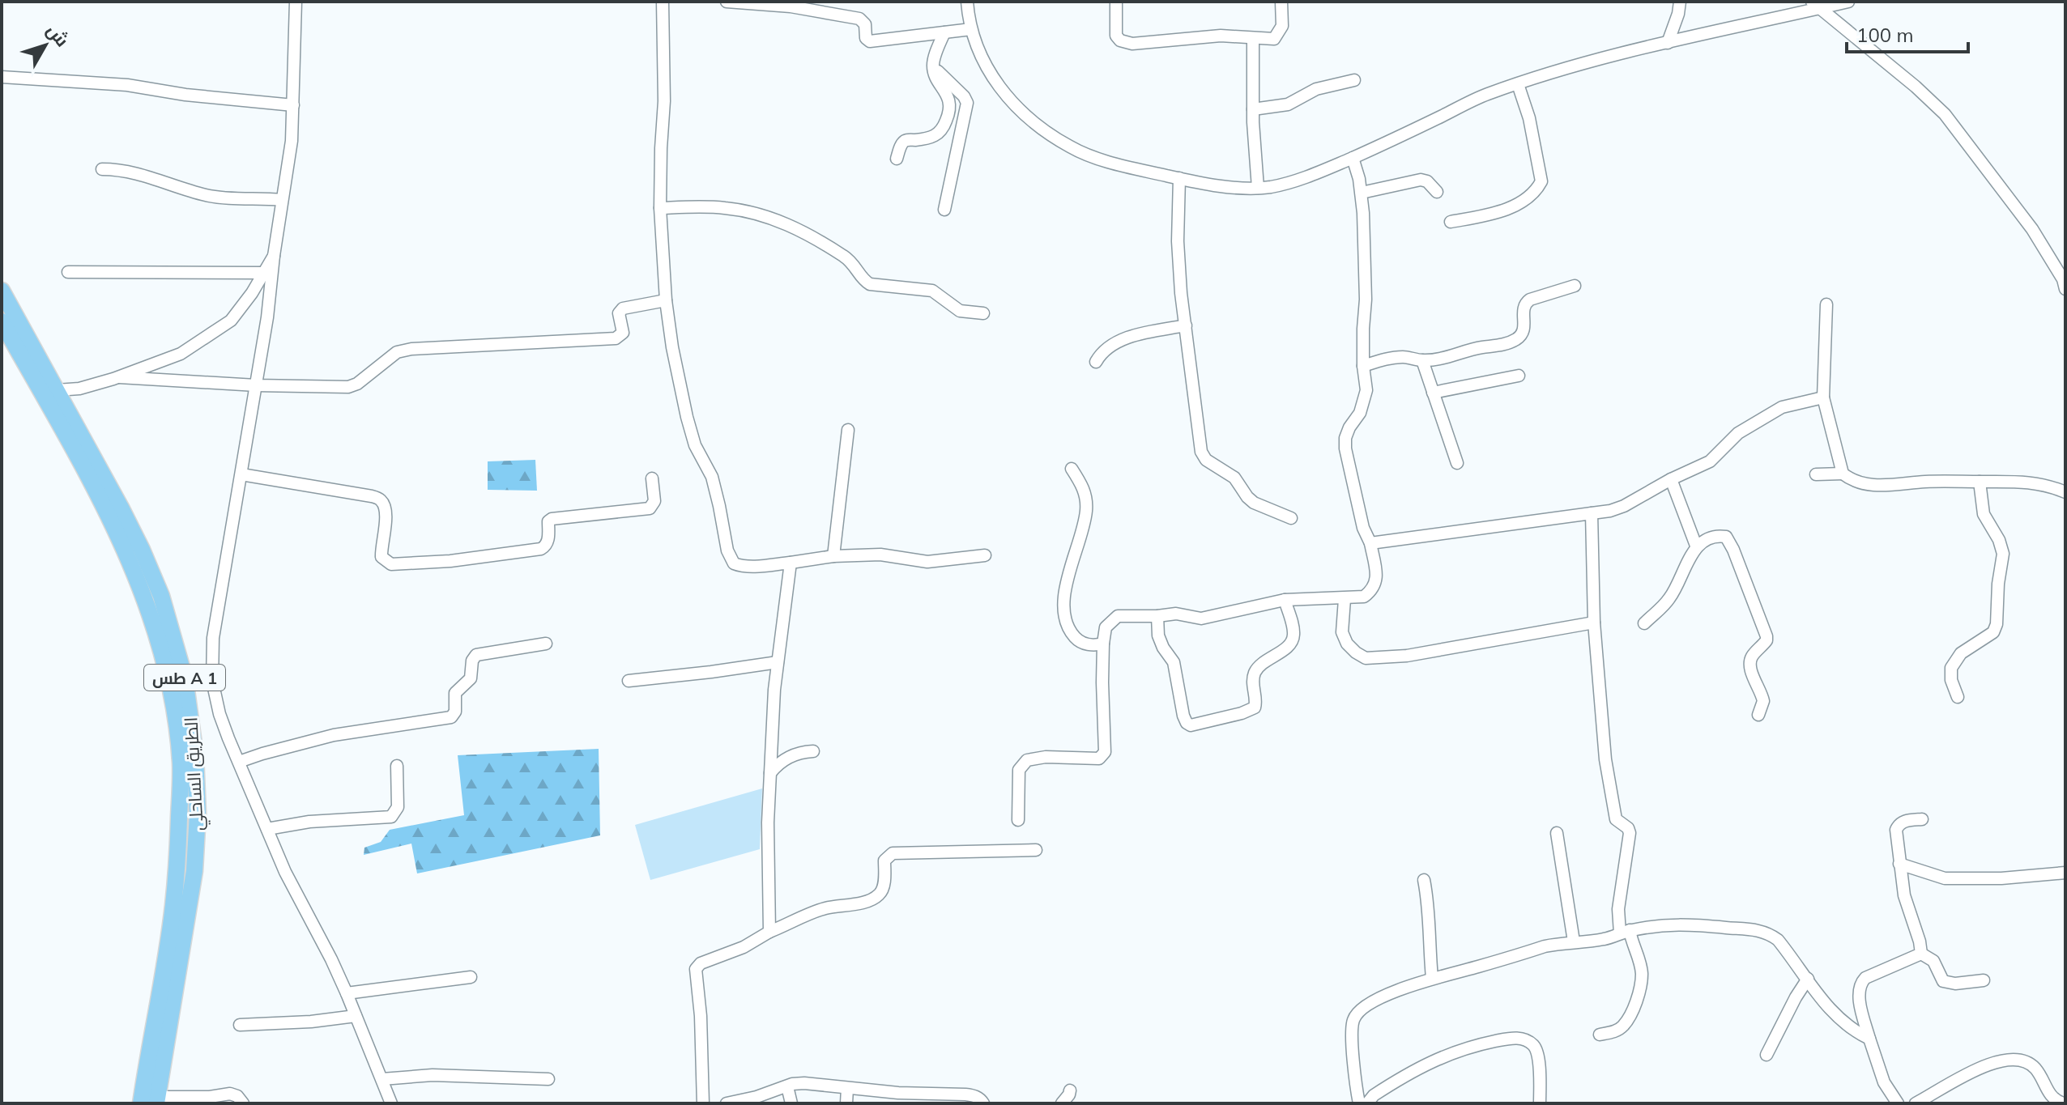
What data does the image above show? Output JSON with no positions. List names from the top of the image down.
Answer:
{
  "streets": {
    "highway": ["طس A 1", "الطريق الساحلي"]
  },
  "scale_bar": "100 m",
  "north": "top right"
}
